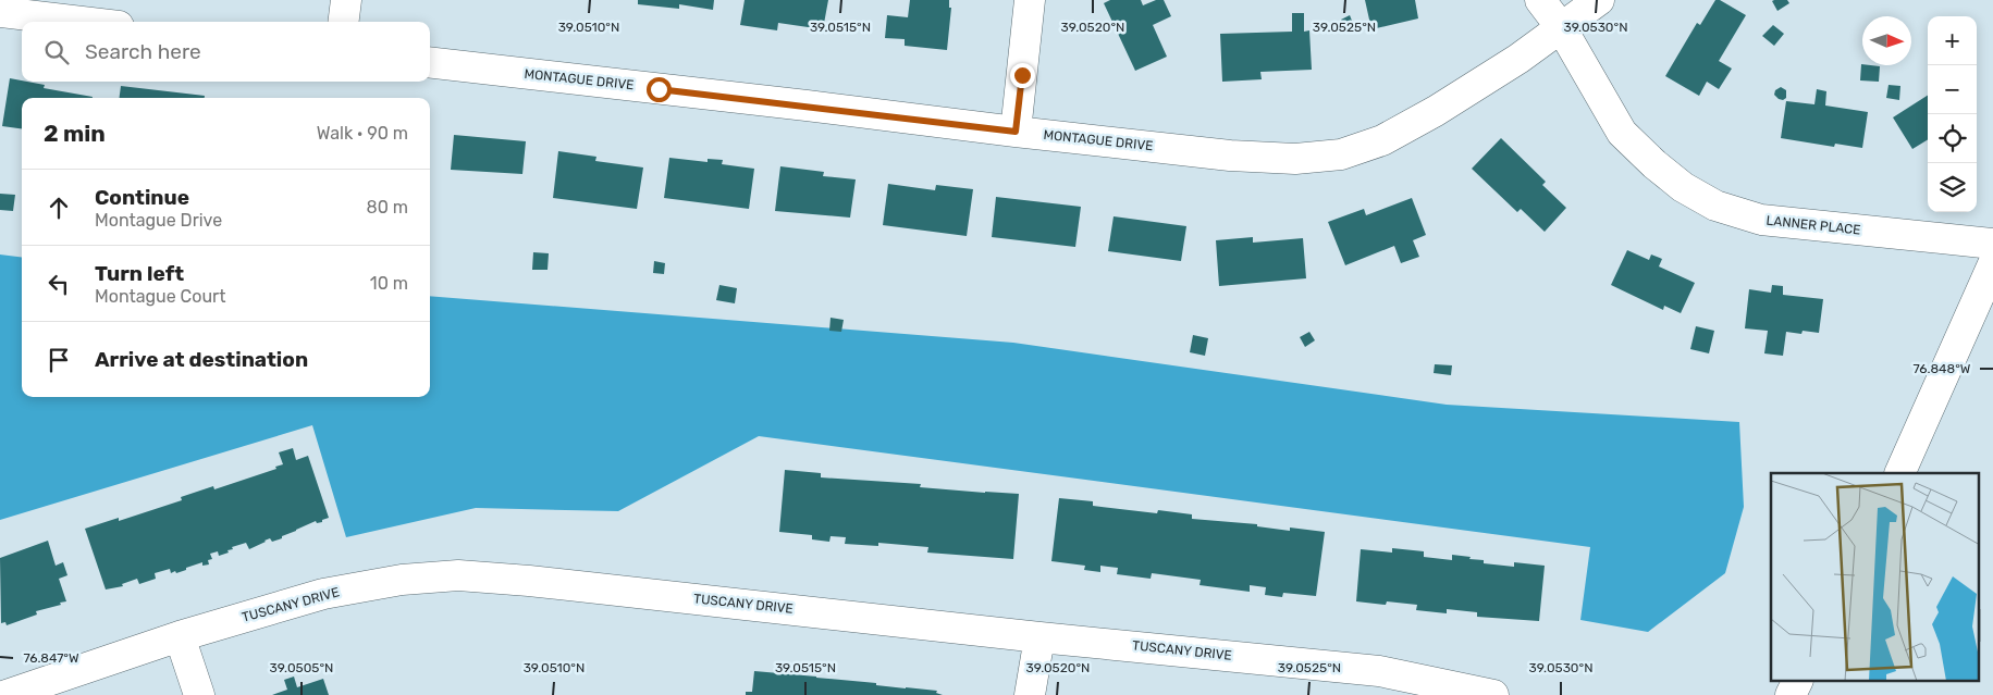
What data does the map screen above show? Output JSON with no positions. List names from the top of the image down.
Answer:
{
  "streets": {
    "street": ["MONTAGUE DRIVE", "LANNER PLACE", "TUSCANY DRIVE"]
  },
  "crossings": [
    ["MONTAGUE DRIVE", "LANNER PLACE"]
  ],
  "north": "right",
  "page": {
    "map_buttons": ["+", "−"],
    "search": "Search here",
    "heading": ["2 min", "Walk · 90 m"],
    "list": [
      ["Continue", "Montague Drive", "80 m"],
      ["Turn left", "Montague Court", "10 m"],
      "Arrive at destination"
    ]
  },
  "coordinates": [
    "39.0510°N",
    "39.0515°N",
    "39.0520°N",
    "39.0525°N",
    "39.0530°N",
    "76.848°W",
    "76.847°W",
    "39.0505°N"
  ]
}
